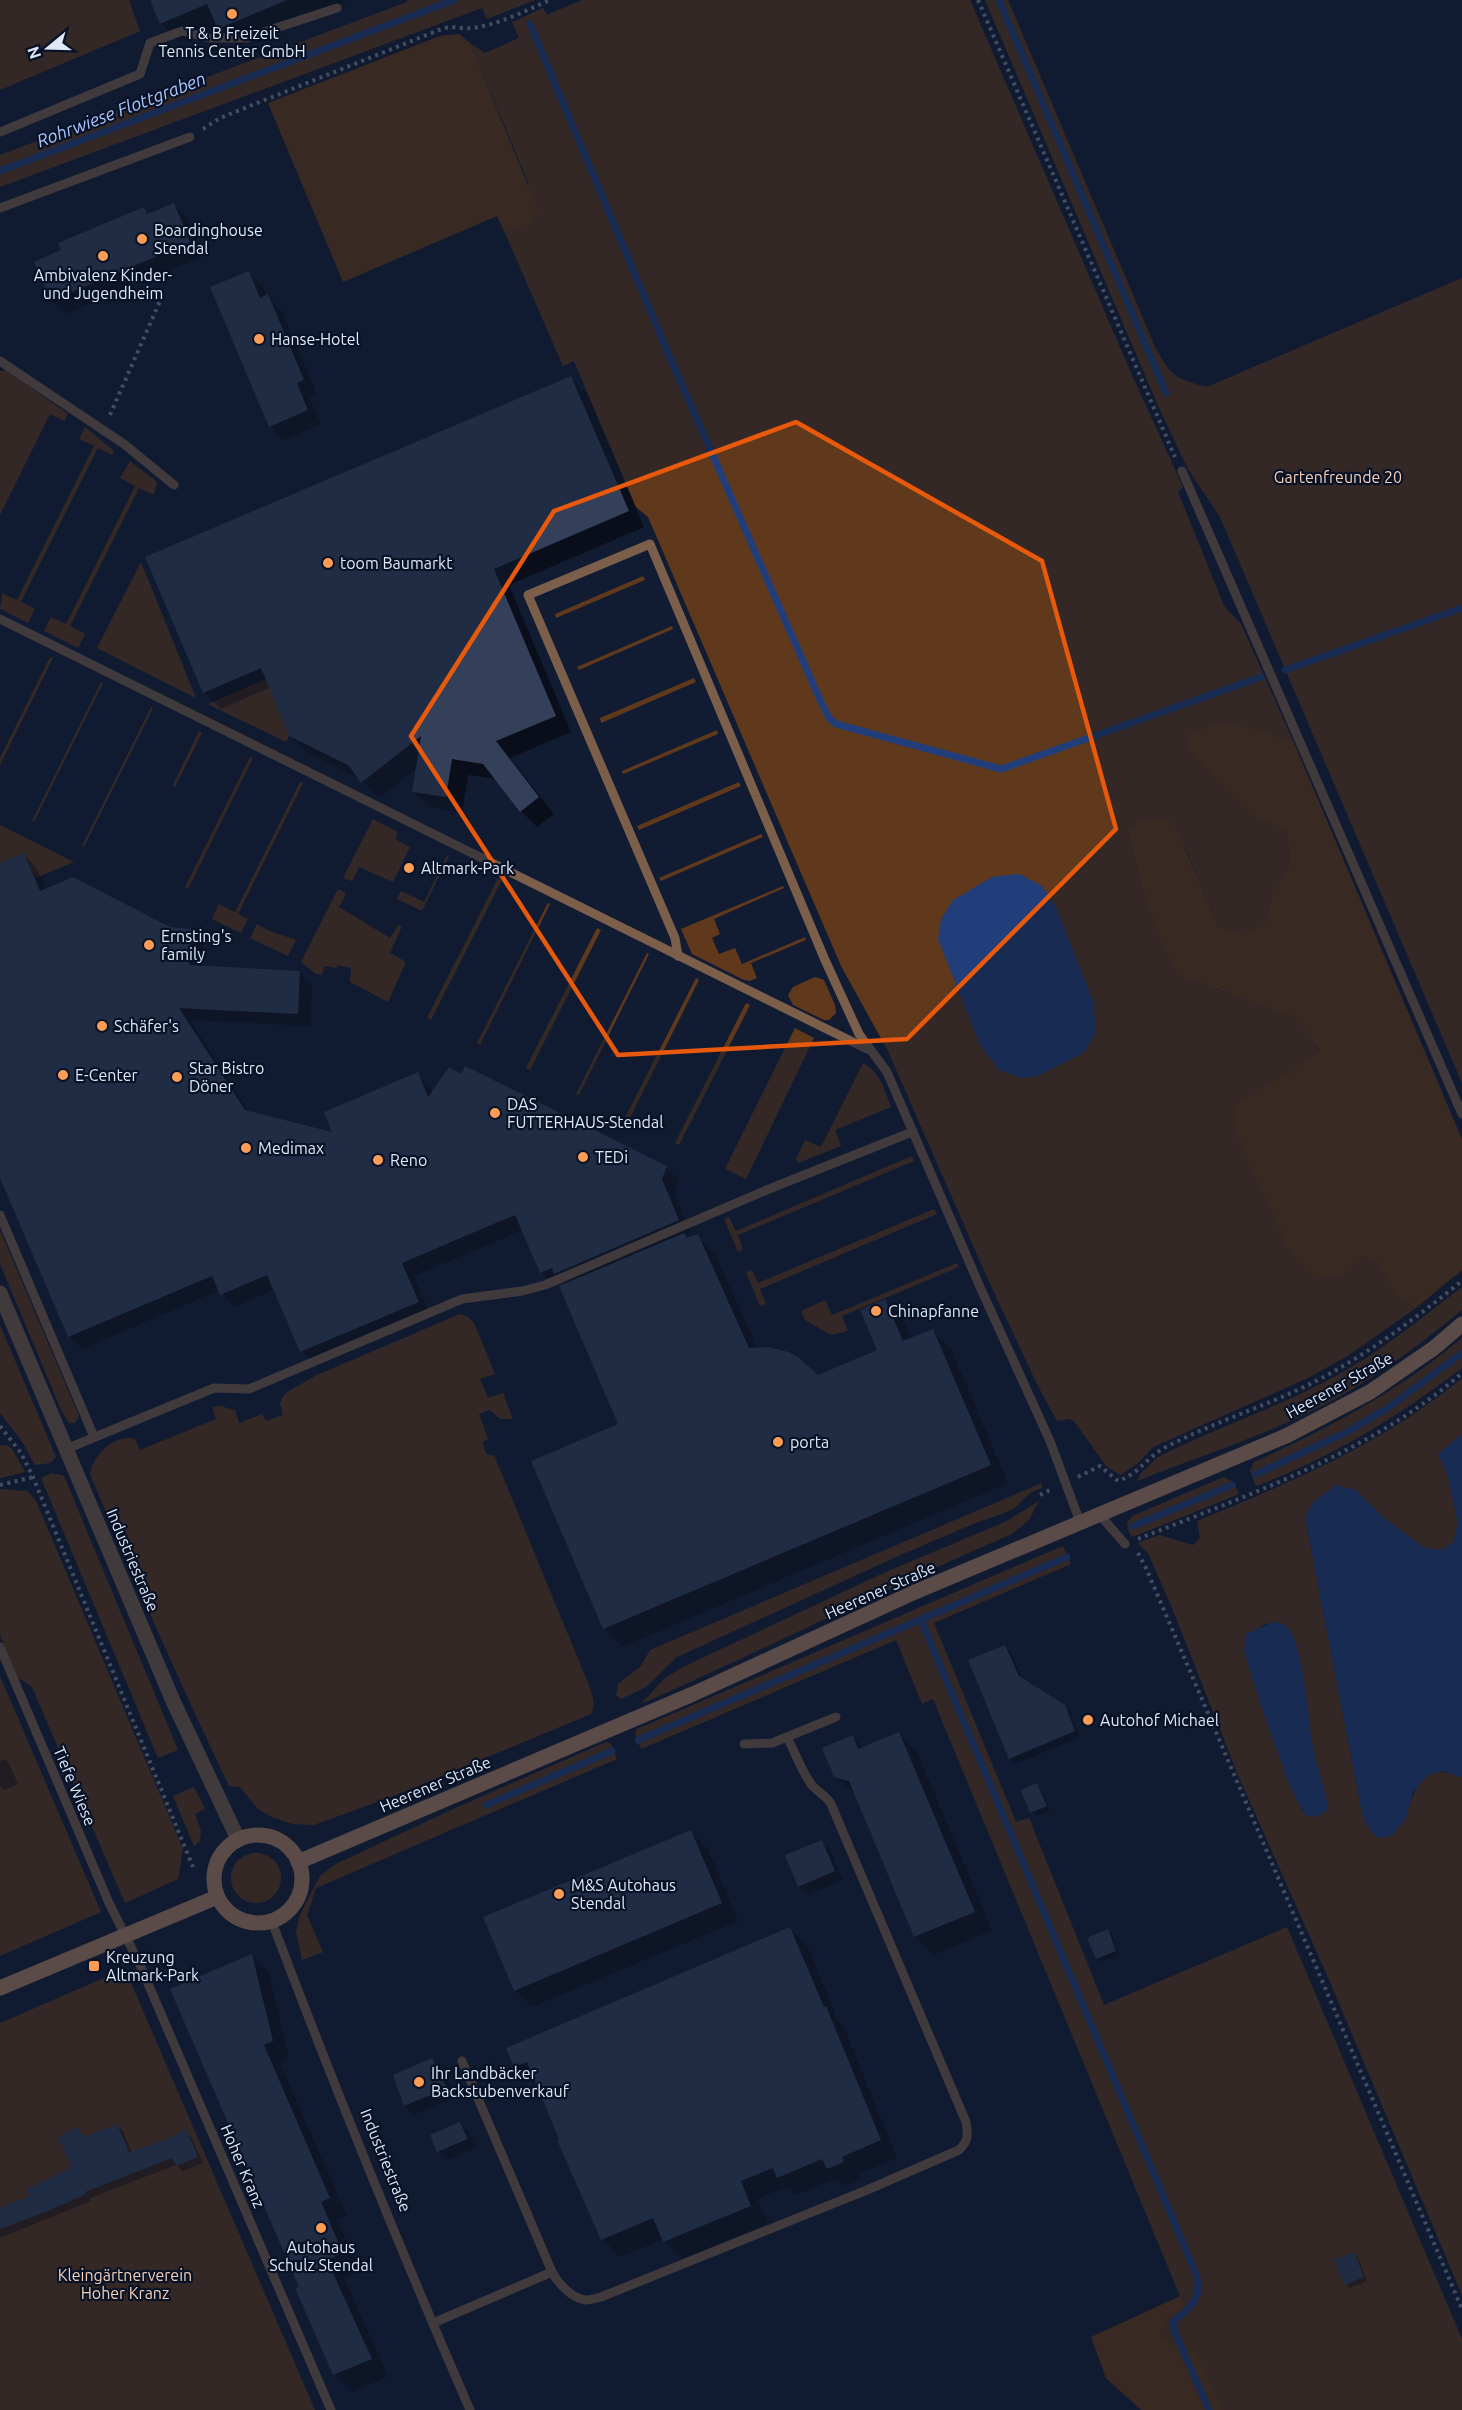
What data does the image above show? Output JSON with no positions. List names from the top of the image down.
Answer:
{
  "streets": {
    "main road": ["Heerener Straße"],
    "street": ["Industriestraße"],
    "lane": ["Tiefe Wiese", "Hoher Kranz"]
  },
  "crossings": [
    ["Heerener Straße", "Industriestraße"],
    ["Tiefe Wiese", "Hoher Kranz"]
  ],
  "water": ["Rohrwiese Flottgraben"],
  "parks": ["Gartenfreunde 20", "Kleingärtnerverein Hoher Kranz"],
  "places": {
    "other": [
      "T & B Freizeit Tennis Center GmbH",
      "Boardinghouse Stendal",
      "Ambivalenz Kinder- und Jugendheim",
      "Hanse-Hotel",
      "toom Baumarkt",
      "Altmark-Park",
      "Ernsting's family",
      "Schäfer's",
      "E-Center",
      "Star Bistro Döner",
      "DAS FUTTERHAUS-Stendal",
      "Medimax",
      "TEDi",
      "Reno",
      "Chinapfanne",
      "porta",
      "Autohof Michael",
      "M&S Autohaus Stendal",
      "Ihr Landbäcker Backstubenverkauf",
      "Autohaus Schulz Stendal"
    ],
    "transit": ["Kreuzung Altmark-Park"]
  },
  "north": "left"
}
